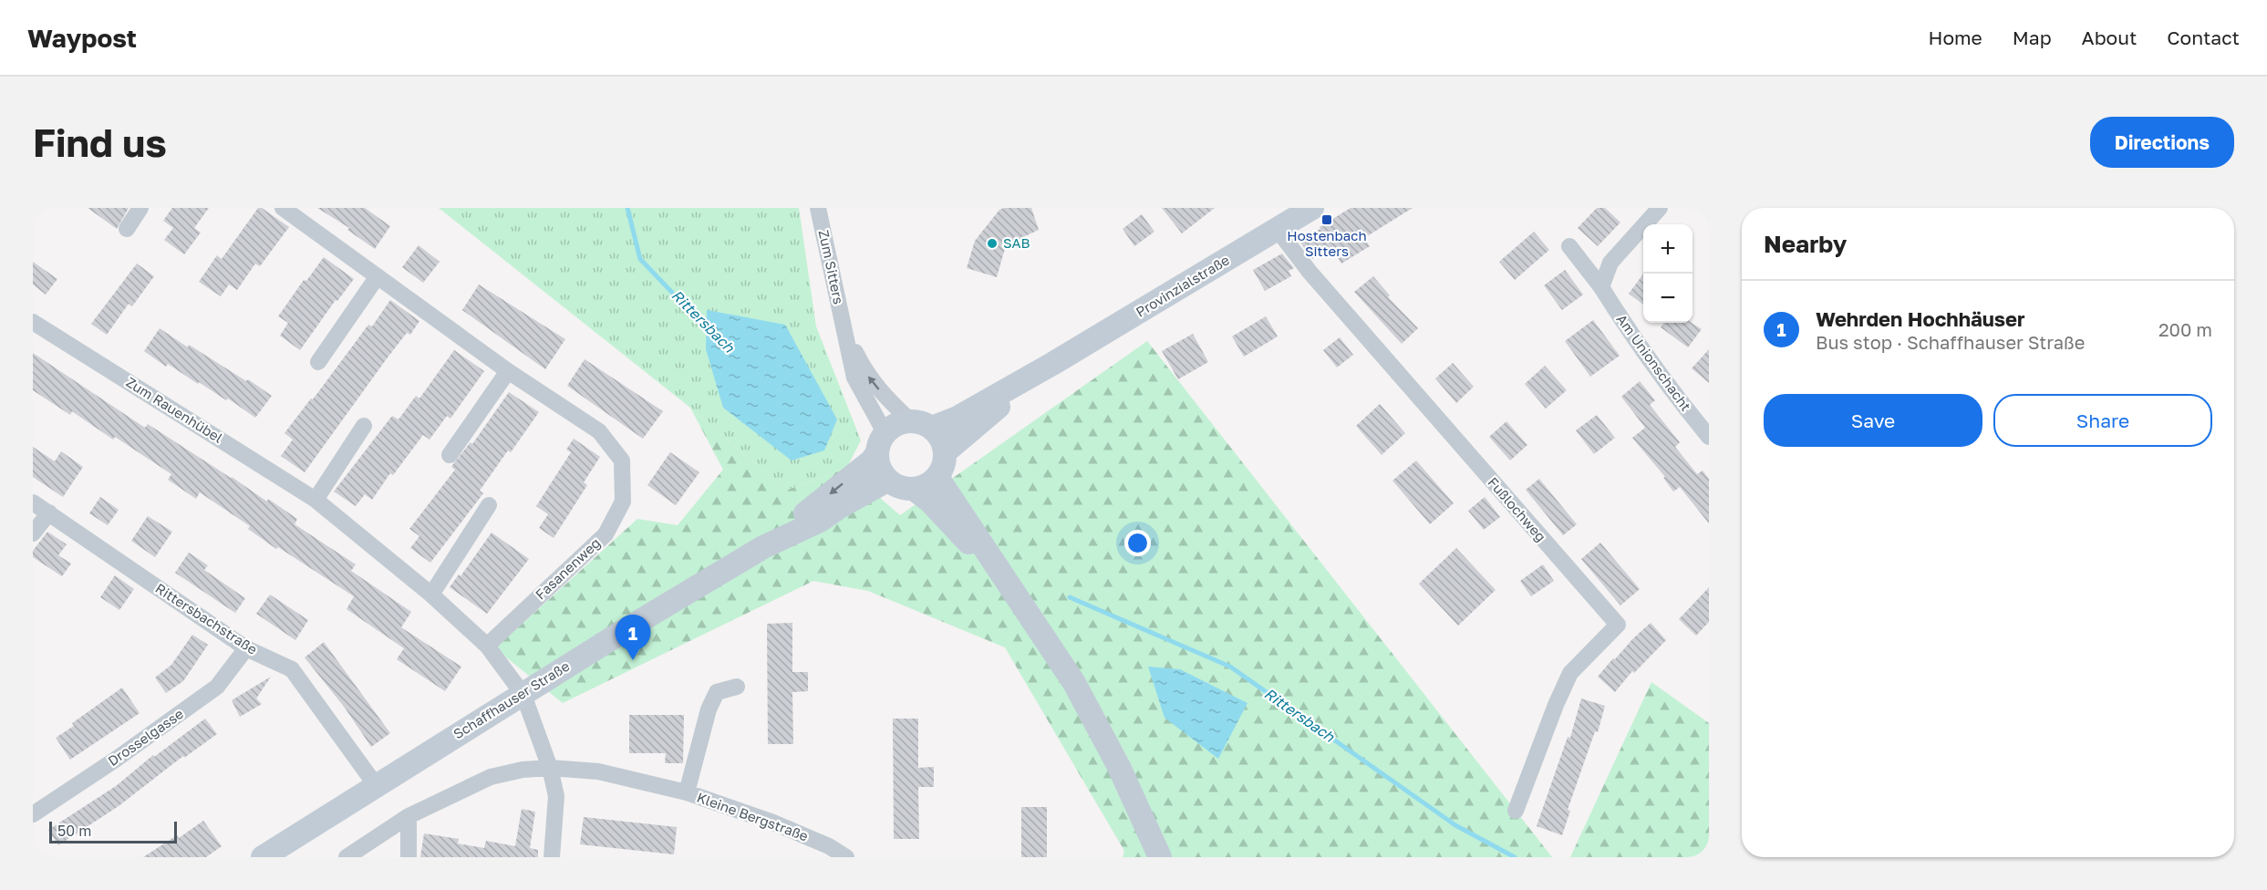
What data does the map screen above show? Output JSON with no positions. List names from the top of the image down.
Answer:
{
  "streets": {
    "street": [
      "Zum Sitters",
      "Provinzialstraße",
      "Am Unionschacht",
      "Zum Rauenhübel",
      "Fußlochweg",
      "Fasanenweg",
      "Rittersbachstraße",
      "Schaffhauser Straße",
      "Drosselgasse",
      "Kleine Bergstraße"
    ]
  },
  "crossings": [
    ["Zum Sitters", "Provinzialstraße"],
    ["Zum Sitters", "Schaffhauser Straße"],
    ["Provinzialstraße", "Fußlochweg"],
    ["Provinzialstraße", "Schaffhauser Straße"],
    ["Zum Rauenhübel", "Fasanenweg"],
    ["Zum Rauenhübel", "Schaffhauser Straße"],
    ["Zum Rauenhübel", "Kleine Bergstraße"],
    ["Rittersbachstraße", "Schaffhauser Straße"],
    ["Rittersbachstraße", "Drosselgasse"]
  ],
  "water": ["Rittersbach"],
  "places": {
    "transit": ["Hostenbach Sitters"],
    "other": ["SAB"]
  },
  "scale_bar": "50 m",
  "page": {
    "header": "Waypost",
    "nav": [
      "Home",
      "Map",
      "About",
      "Contact"
    ],
    "buttons": [
      "Directions",
      ["Save", "Share"]
    ],
    "title": "Find us",
    "heading": "Nearby",
    "map_buttons": ["+", "−"],
    "list": [
      {
        "mark": "1",
        "name": "Wehrden Hochhäuser",
        "note": "Bus stop · Schaffhauser Straße",
        "value": "200 m"
      }
    ],
    "pins": "1",
    "scale": "50 m"
  }
}
